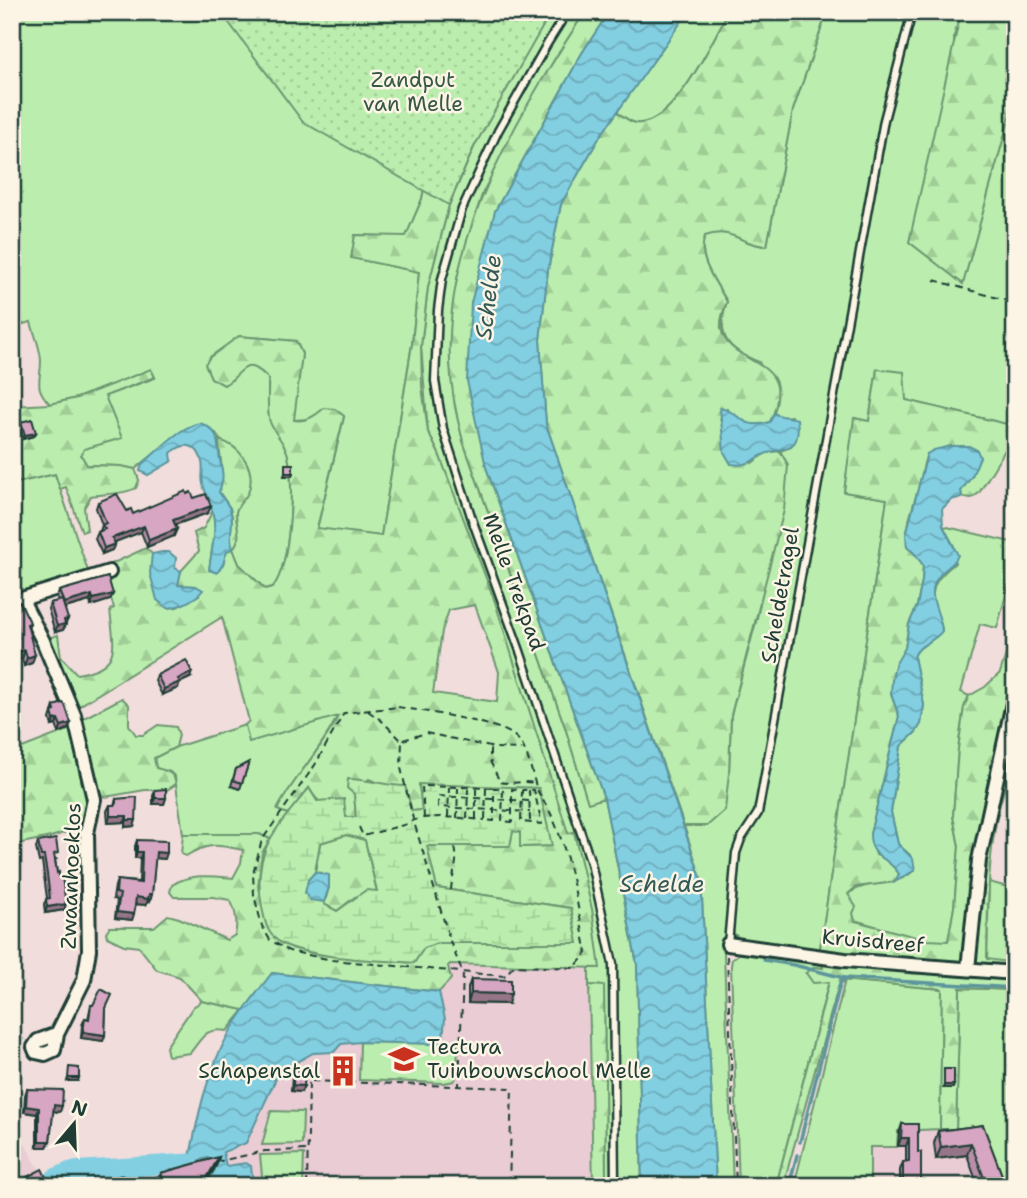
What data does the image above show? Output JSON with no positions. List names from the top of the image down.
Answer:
{
  "streets": {
    "street": ["Zwaanhoeklos", "Kruisdreef"],
    "lane": ["Melle Trekpad", "Scheldetragel"]
  },
  "crossings": [
    ["Scheldetragel", "Kruisdreef"]
  ],
  "water": ["Schelde"],
  "parks": ["Zandput van Melle"],
  "places": {
    "school or university": ["Tectura Tuinbouwschool Melle"],
    "building": ["Schapenstal"]
  },
  "north": "top"
}
